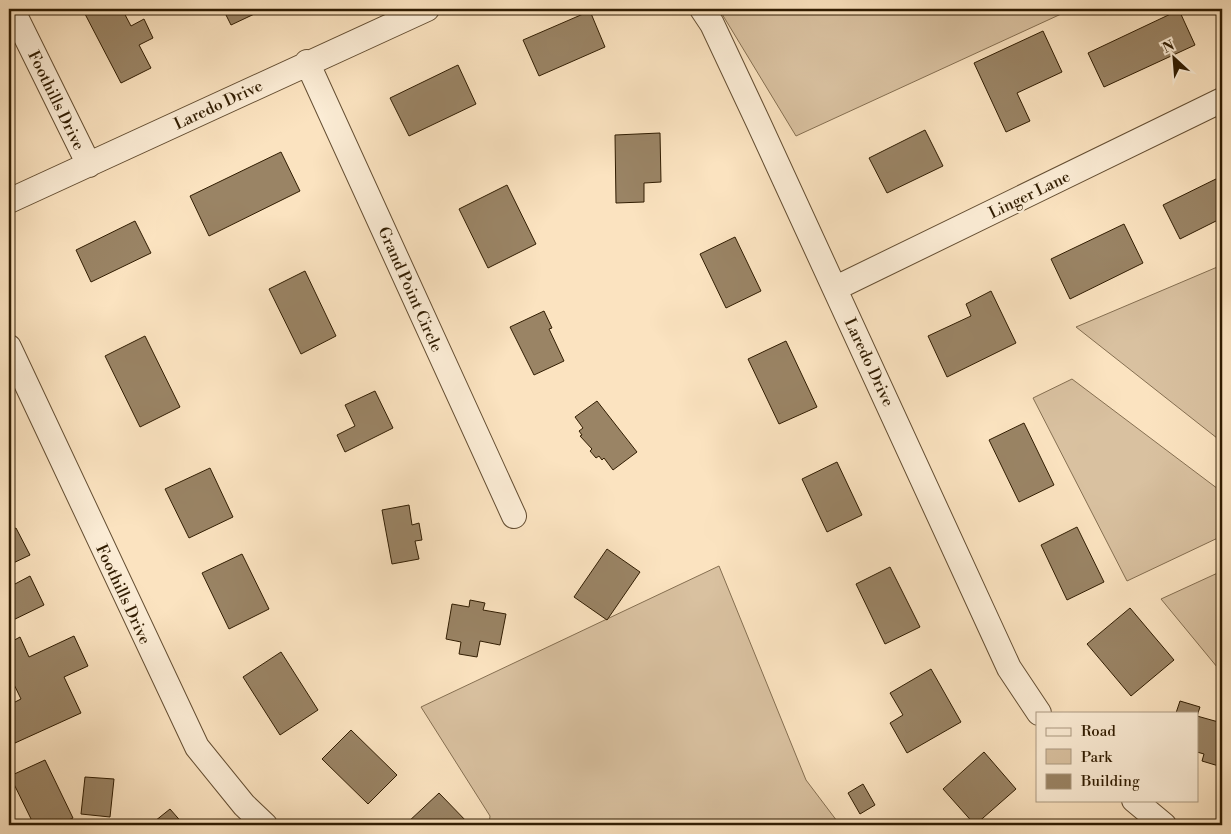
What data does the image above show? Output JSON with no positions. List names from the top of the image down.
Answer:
{
  "streets": {
    "street": [
      "Foothills Drive",
      "Laredo Drive",
      "Linger Lane",
      "Grand Point Circle"
    ]
  },
  "crossings": [
    ["Foothills Drive", "Laredo Drive"],
    ["Laredo Drive", "Linger Lane"],
    ["Laredo Drive", "Grand Point Circle"]
  ],
  "legend": ["Road", "Park", "Building"],
  "north": "top left"
}
